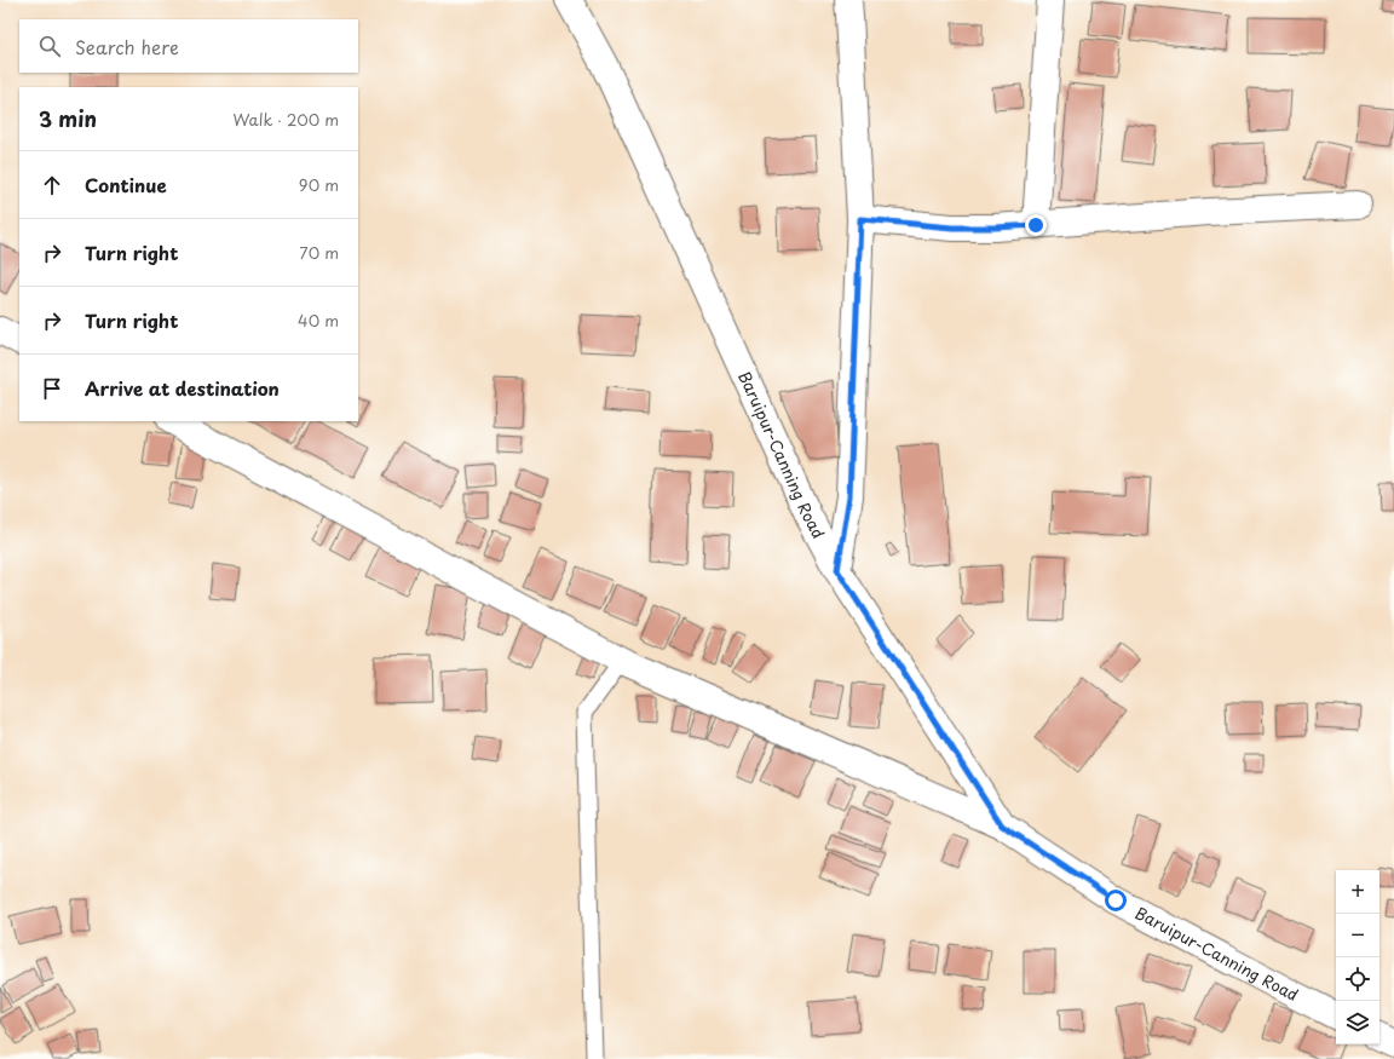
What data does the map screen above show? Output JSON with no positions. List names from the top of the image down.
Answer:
{
  "streets": {
    "street": ["Baruipur-Canning Road"]
  },
  "page": {
    "search": "Search here",
    "heading": ["3 min", "Walk · 200 m"],
    "list": [
      ["Continue", "90 m"],
      ["Turn right", "70 m"],
      ["Turn right", "40 m"],
      "Arrive at destination"
    ],
    "map_buttons": ["+", "−"]
  }
}
